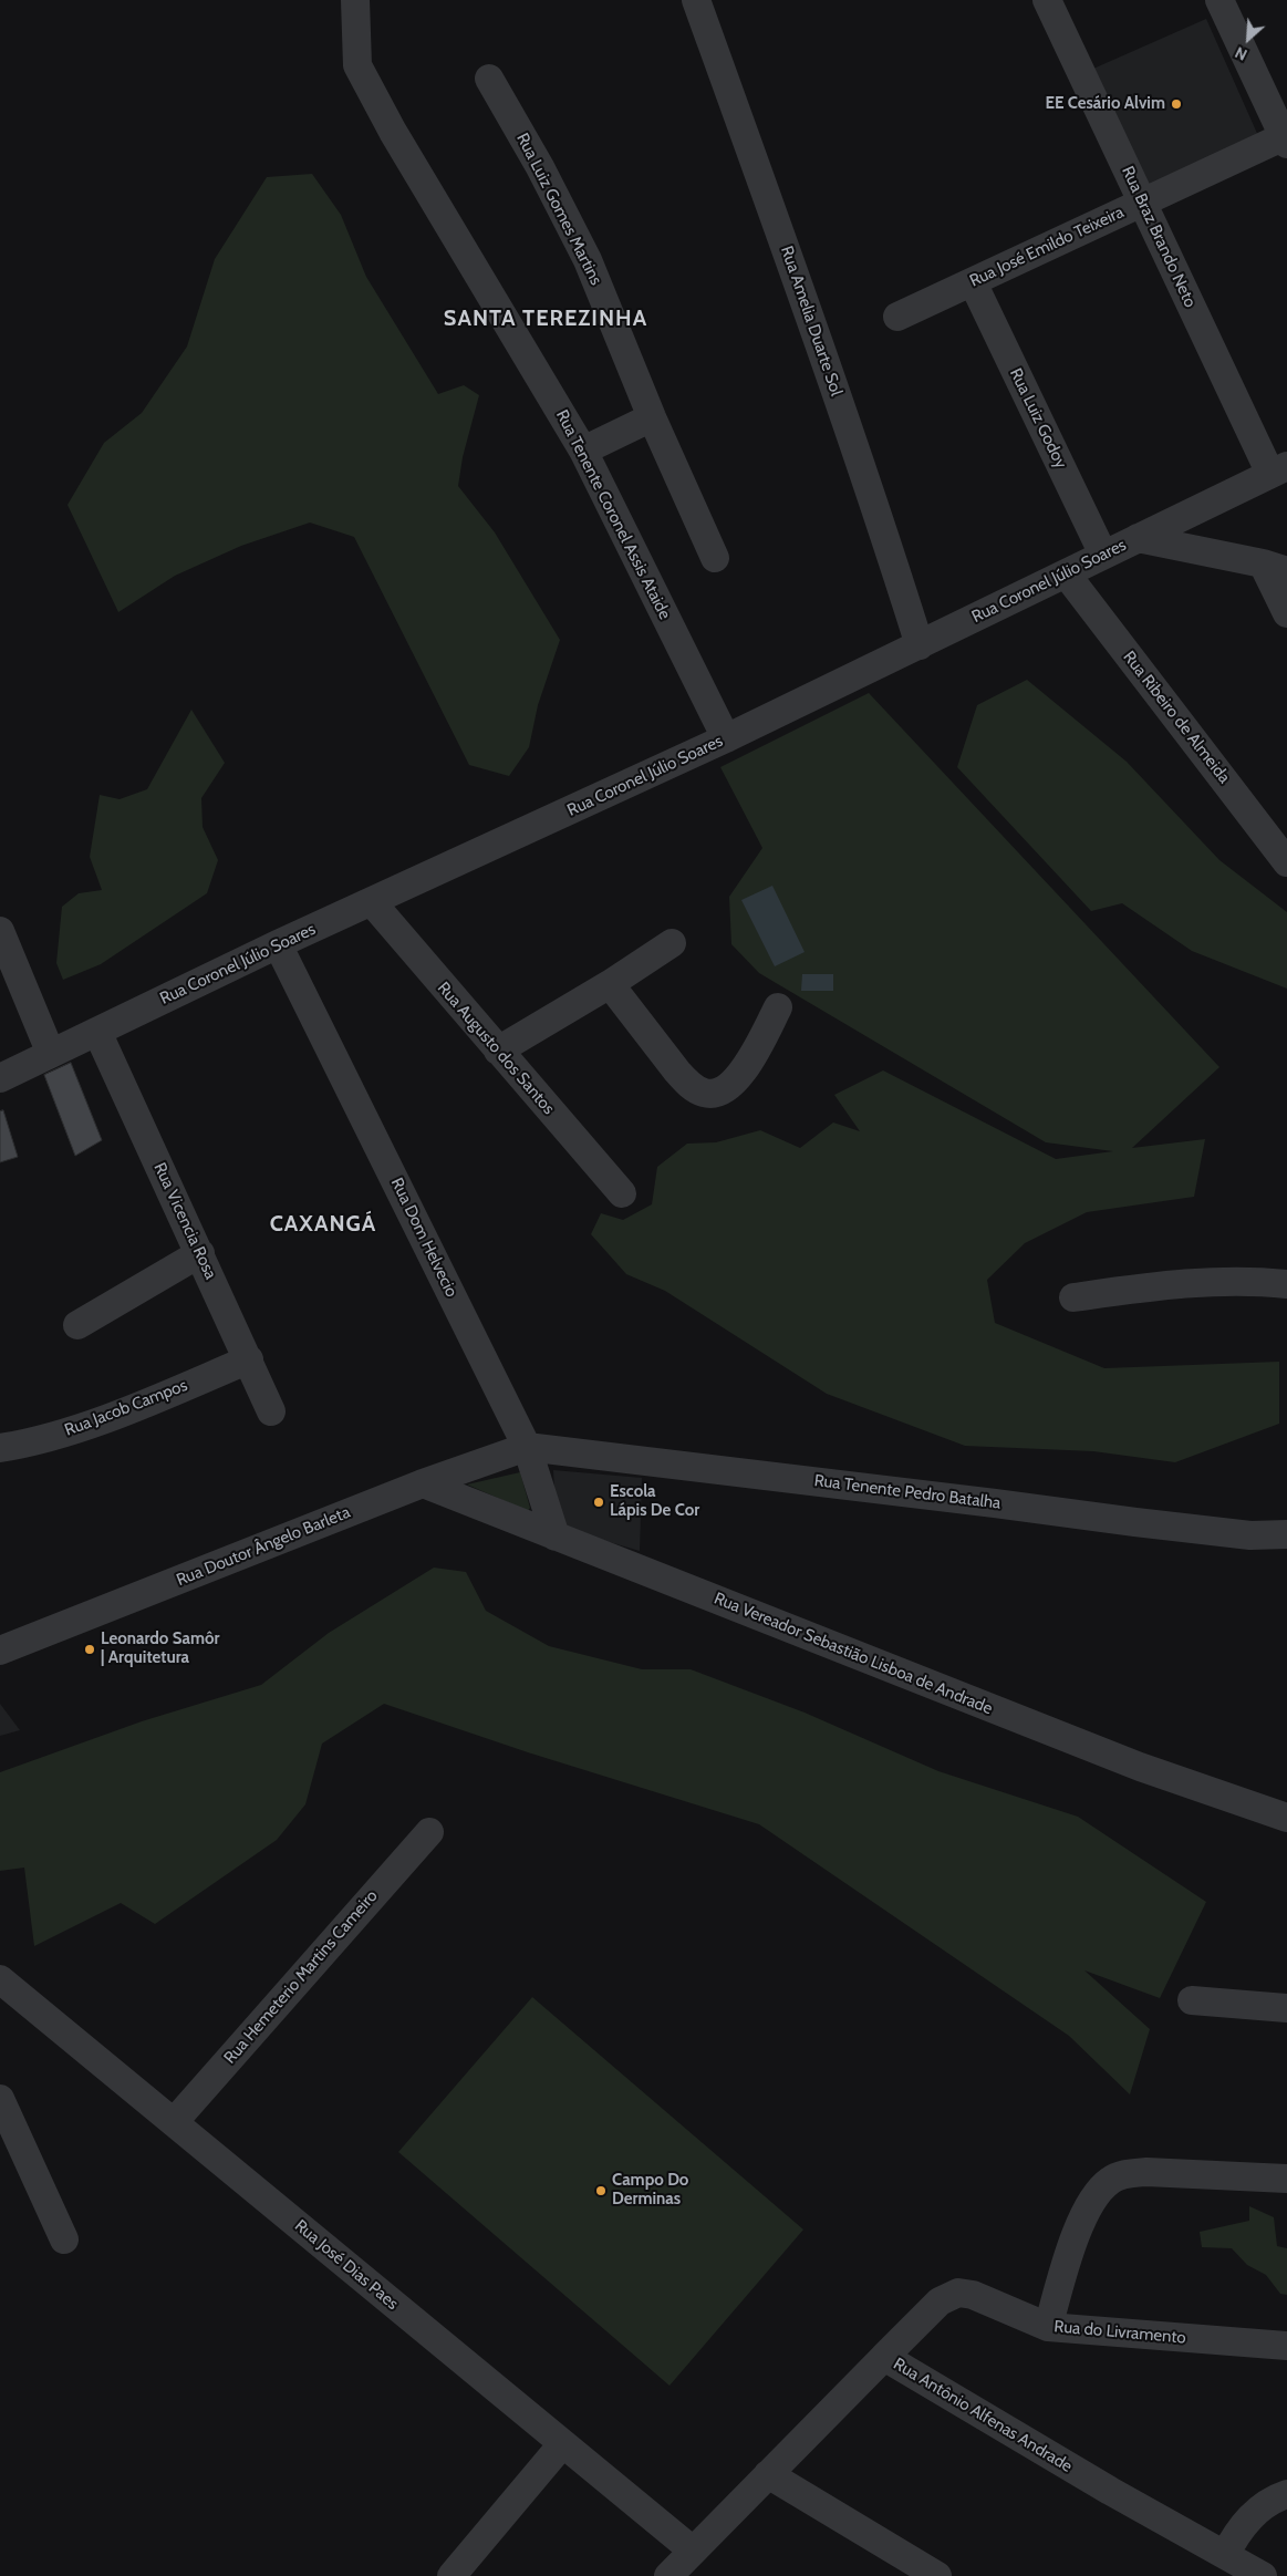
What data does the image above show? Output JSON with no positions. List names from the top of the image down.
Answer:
{
  "streets": {
    "street": [
      "Rua Luiz Gomes Martins",
      "Rua Braz Brando Neto",
      "Rua José Emildo Teixeira",
      "Rua Amelia Duarte Sol",
      "Rua Luiz Godoy",
      "Rua Tenente Coronel Assis Ataide",
      "Rua Coronel Júlio Soares",
      "Rua Ribeiro de Almeida",
      "Rua Augusto dos Santos",
      "Rua Vicencia Rosa",
      "Rua Dom Helvecio",
      "Rua Jacob Campos",
      "Rua Tenente Pedro Batalha",
      "Rua Doutor Ângelo Barleta",
      "Rua Vereador Sebastião Lisboa de Andrade",
      "Rua Hemeterio Martins Cameiro",
      "Rua José Dias Paes",
      "Rua do Livramento",
      "Rua Antônio Alfenas Andrade"
    ]
  },
  "crossings": [
    ["Rua Braz Brando Neto", "Rua José Emildo Teixeira"],
    ["Rua Braz Brando Neto", "Rua Coronel Júlio Soares"],
    ["Rua José Emildo Teixeira", "Rua Luiz Godoy"],
    ["Rua Amelia Duarte Sol", "Rua Coronel Júlio Soares"],
    ["Rua Luiz Godoy", "Rua Coronel Júlio Soares"],
    ["Rua Tenente Coronel Assis Ataide", "Rua Coronel Júlio Soares"],
    ["Rua Coronel Júlio Soares", "Rua Ribeiro de Almeida"],
    ["Rua Coronel Júlio Soares", "Rua Augusto dos Santos"],
    ["Rua Coronel Júlio Soares", "Rua Vicencia Rosa"],
    ["Rua Coronel Júlio Soares", "Rua Dom Helvecio"],
    ["Rua Vicencia Rosa", "Rua Jacob Campos"],
    ["Rua Dom Helvecio", "Rua Tenente Pedro Batalha"],
    ["Rua Dom Helvecio", "Rua Doutor Ângelo Barleta"],
    ["Rua Dom Helvecio", "Rua Vereador Sebastião Lisboa de Andrade"],
    ["Rua Tenente Pedro Batalha", "Rua Doutor Ângelo Barleta"],
    ["Rua Doutor Ângelo Barleta", "Rua Vereador Sebastião Lisboa de Andrade"],
    ["Rua Hemeterio Martins Cameiro", "Rua José Dias Paes"],
    ["Rua José Dias Paes", "Rua Antônio Alfenas Andrade"],
    ["Rua do Livramento", "Rua Antônio Alfenas Andrade"]
  ],
  "districts": ["SANTA TEREZINHA", "CAXANGÁ"],
  "places": [
    "EE Cesário Alvim",
    "Escola Lápis De Cor",
    "Leonardo Samôr | Arquitetura",
    "Campo Do Derminas"
  ],
  "north": "bottom left"
}
